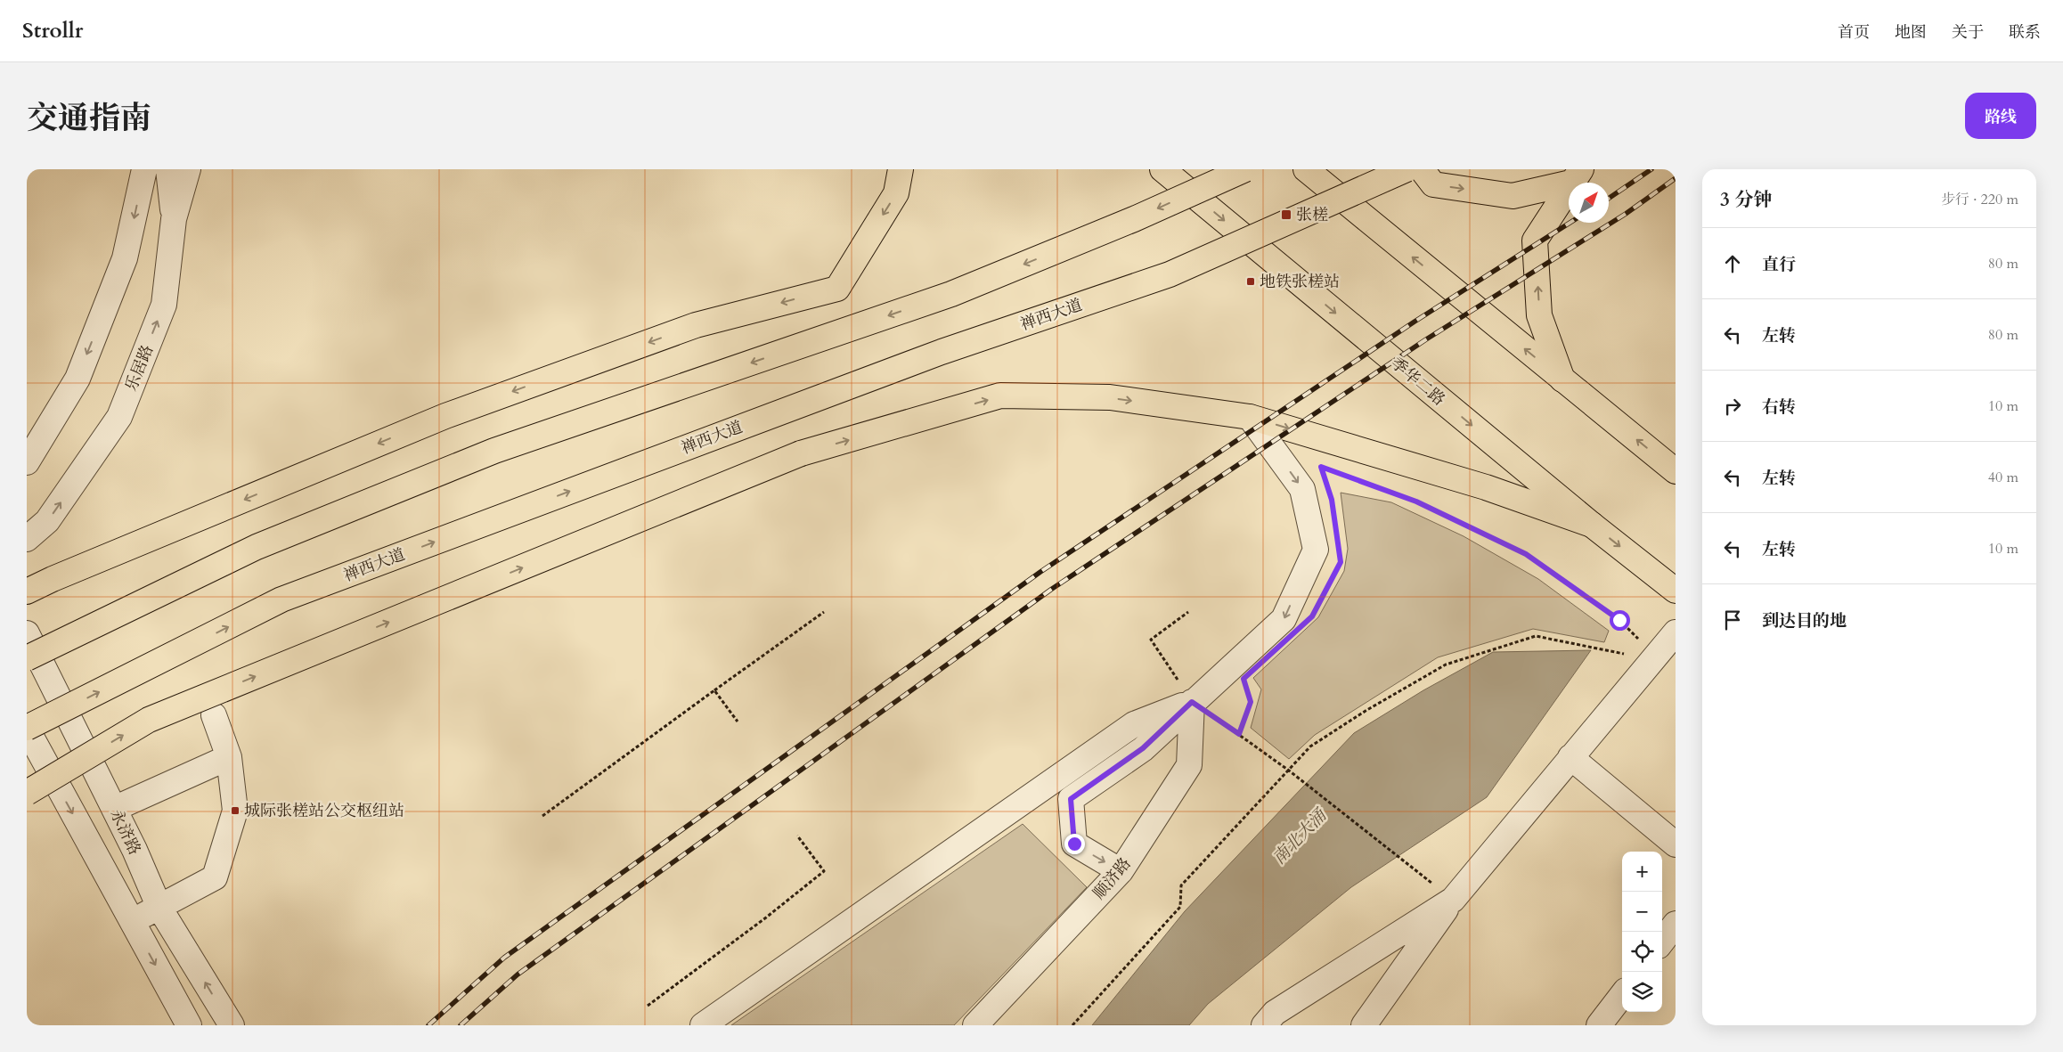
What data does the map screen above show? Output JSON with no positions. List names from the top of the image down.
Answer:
{
  "streets": {
    "main road": ["禅西大道", "季华二路"],
    "street": ["乐居路", "永济路", "顺济路"]
  },
  "water": ["南北大涌"],
  "places": {
    "transit": ["张槎", "地铁张槎站", "城际张槎站公交枢纽站"]
  },
  "north": "top right",
  "page": {
    "header": "Strollr",
    "nav": [
      "首页",
      "地图",
      "关于",
      "联系"
    ],
    "title": "交通指南",
    "buttons": "路线",
    "heading": ["3 分钟", "步行 · 220 m"],
    "list": [
      ["直行", "80 m"],
      ["左转", "80 m"],
      ["右转", "10 m"],
      ["左转", "40 m"],
      ["左转", "10 m"],
      "到达目的地"
    ],
    "map_buttons": ["+", "−"]
  }
}
